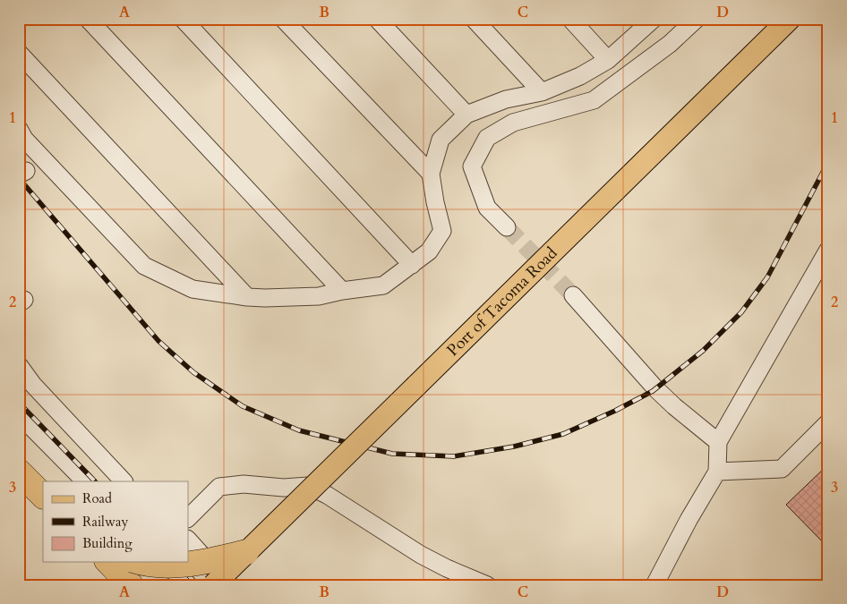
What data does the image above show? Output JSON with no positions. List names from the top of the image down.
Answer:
{
  "streets": {
    "main road": ["Port of Tacoma Road"]
  },
  "legend": ["Road", "Railway", "Building"],
  "grid": {
    "columns": [
      "A",
      "B",
      "C",
      "D"
    ],
    "rows": ["1", "2", "3"]
  }
}
